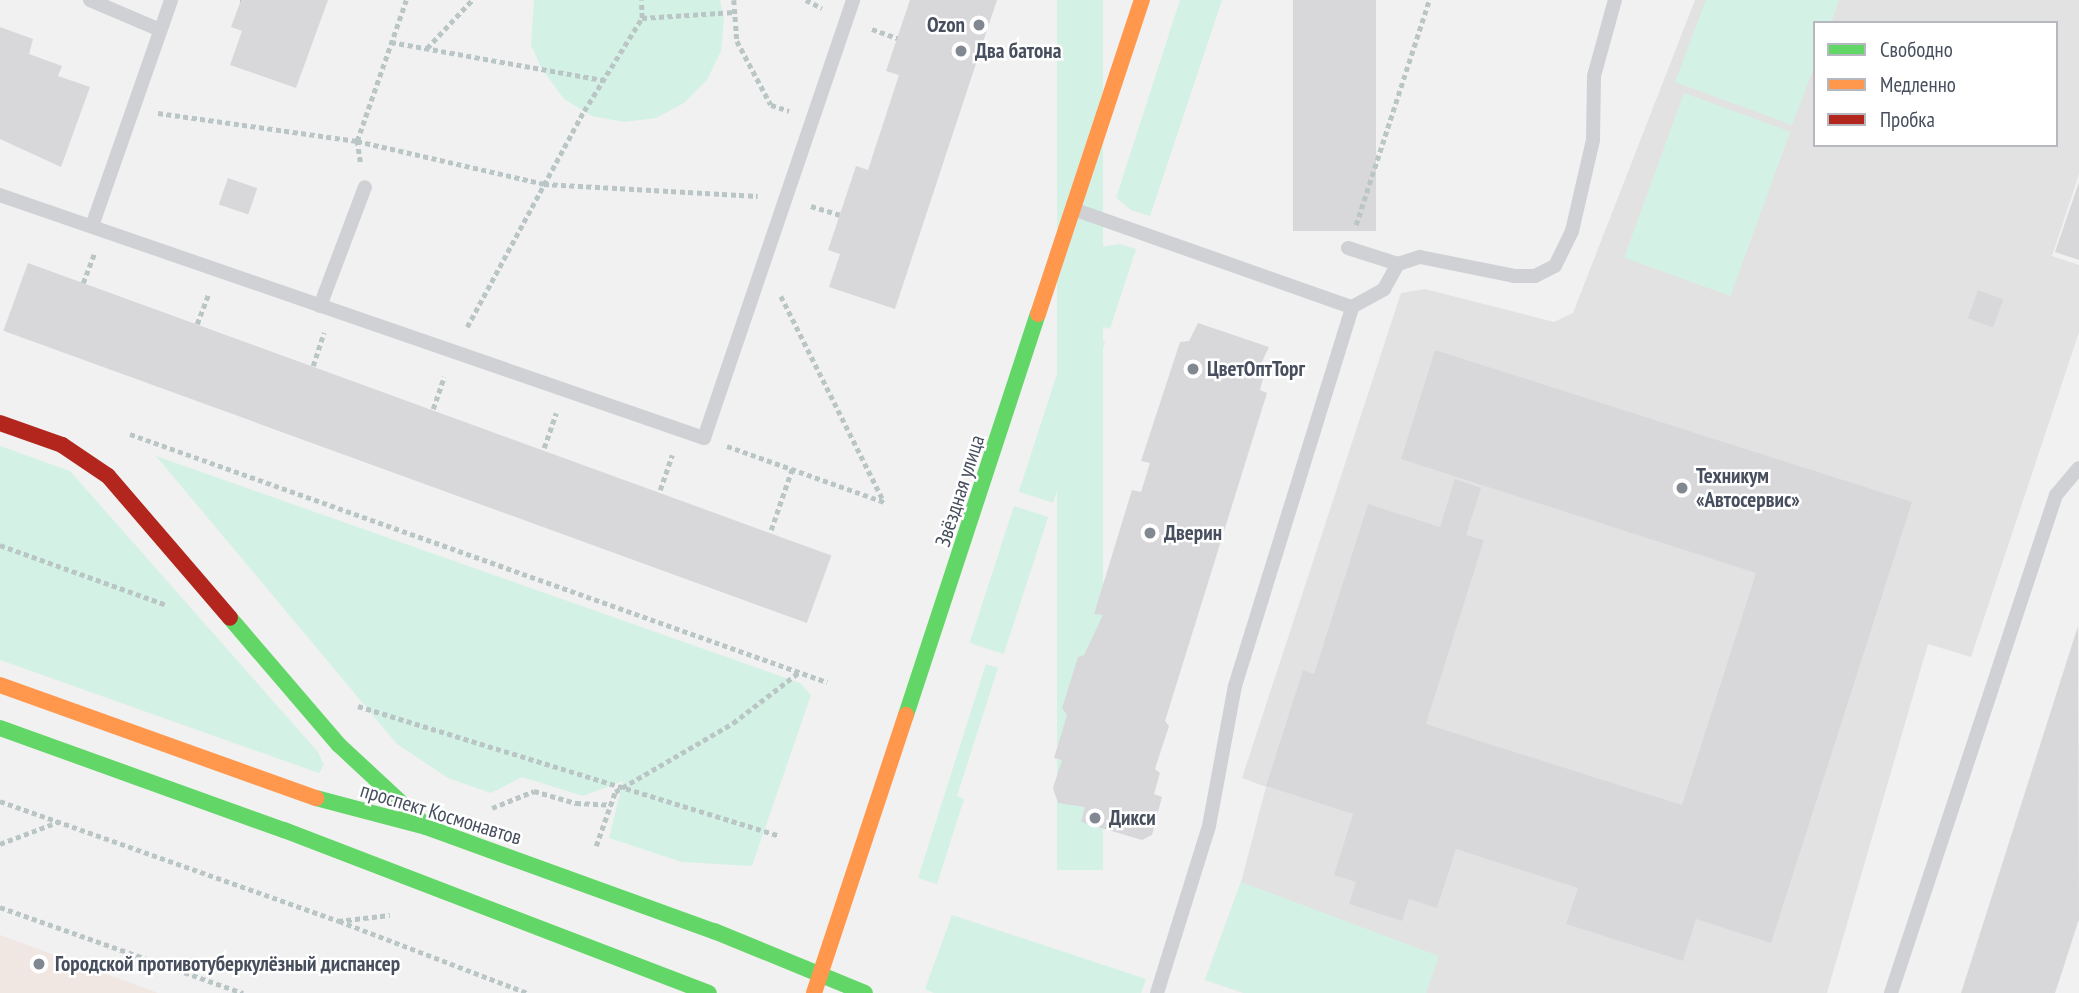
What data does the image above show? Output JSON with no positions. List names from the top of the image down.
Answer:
{
  "streets": {
    "street": ["Звёздная улица", "проспект Космонавтов"]
  },
  "crossings": [
    ["Звёздная улица", "проспект Космонавтов"]
  ],
  "places": [
    "Ozon",
    "Два батона",
    "ЦветОптТорг",
    "Техникум «Автосервис»",
    "Дверин",
    "Дикси",
    "Городской противотуберкулёзный диспансер"
  ],
  "legend": ["Свободно", "Медленно", "Пробка"]
}
